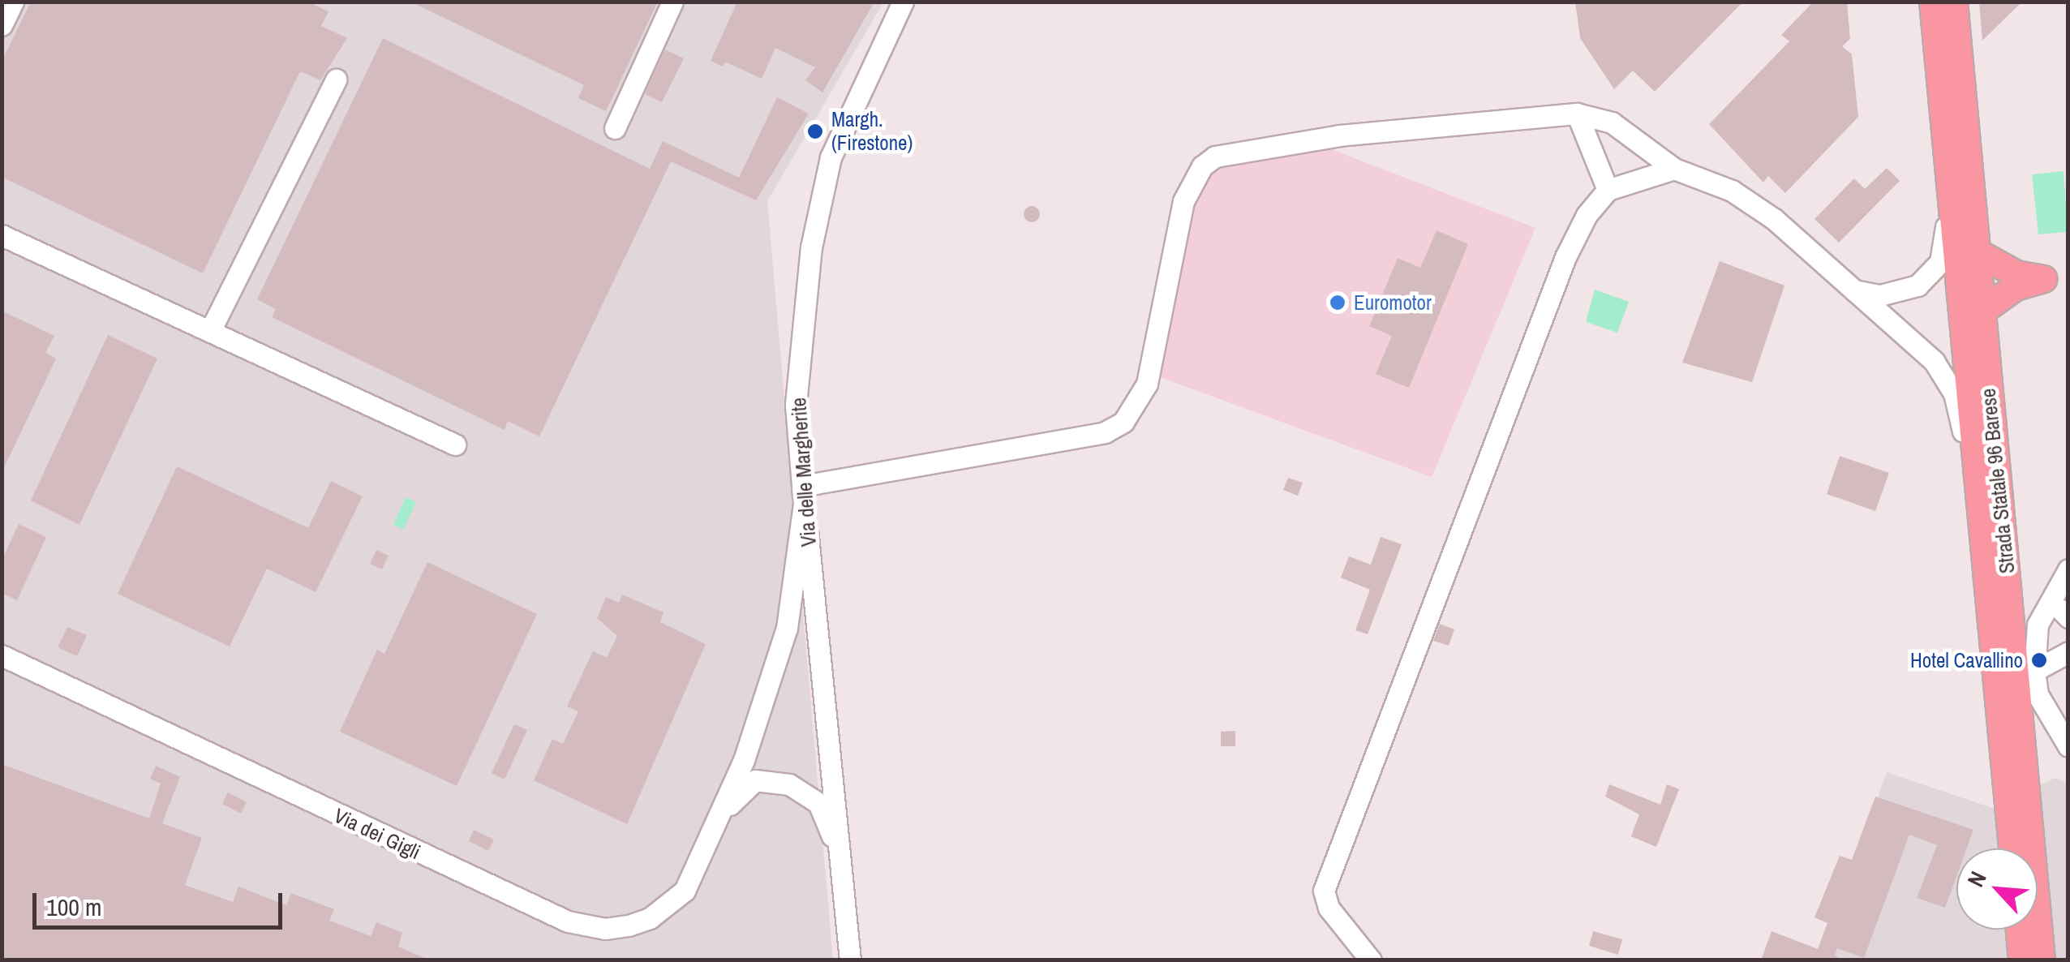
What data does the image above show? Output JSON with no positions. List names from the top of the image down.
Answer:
{
  "streets": {
    "main road": ["Strada Statale 96 Barese"],
    "street": ["Via delle Margherite", "Via dei Gigli"]
  },
  "crossings": [
    ["Via delle Margherite", "Via dei Gigli"]
  ],
  "places": ["Margh. (Firestone)", "Euromotor", "Hotel Cavallino"],
  "scale_bar": "100 m",
  "north": "top left"
}
